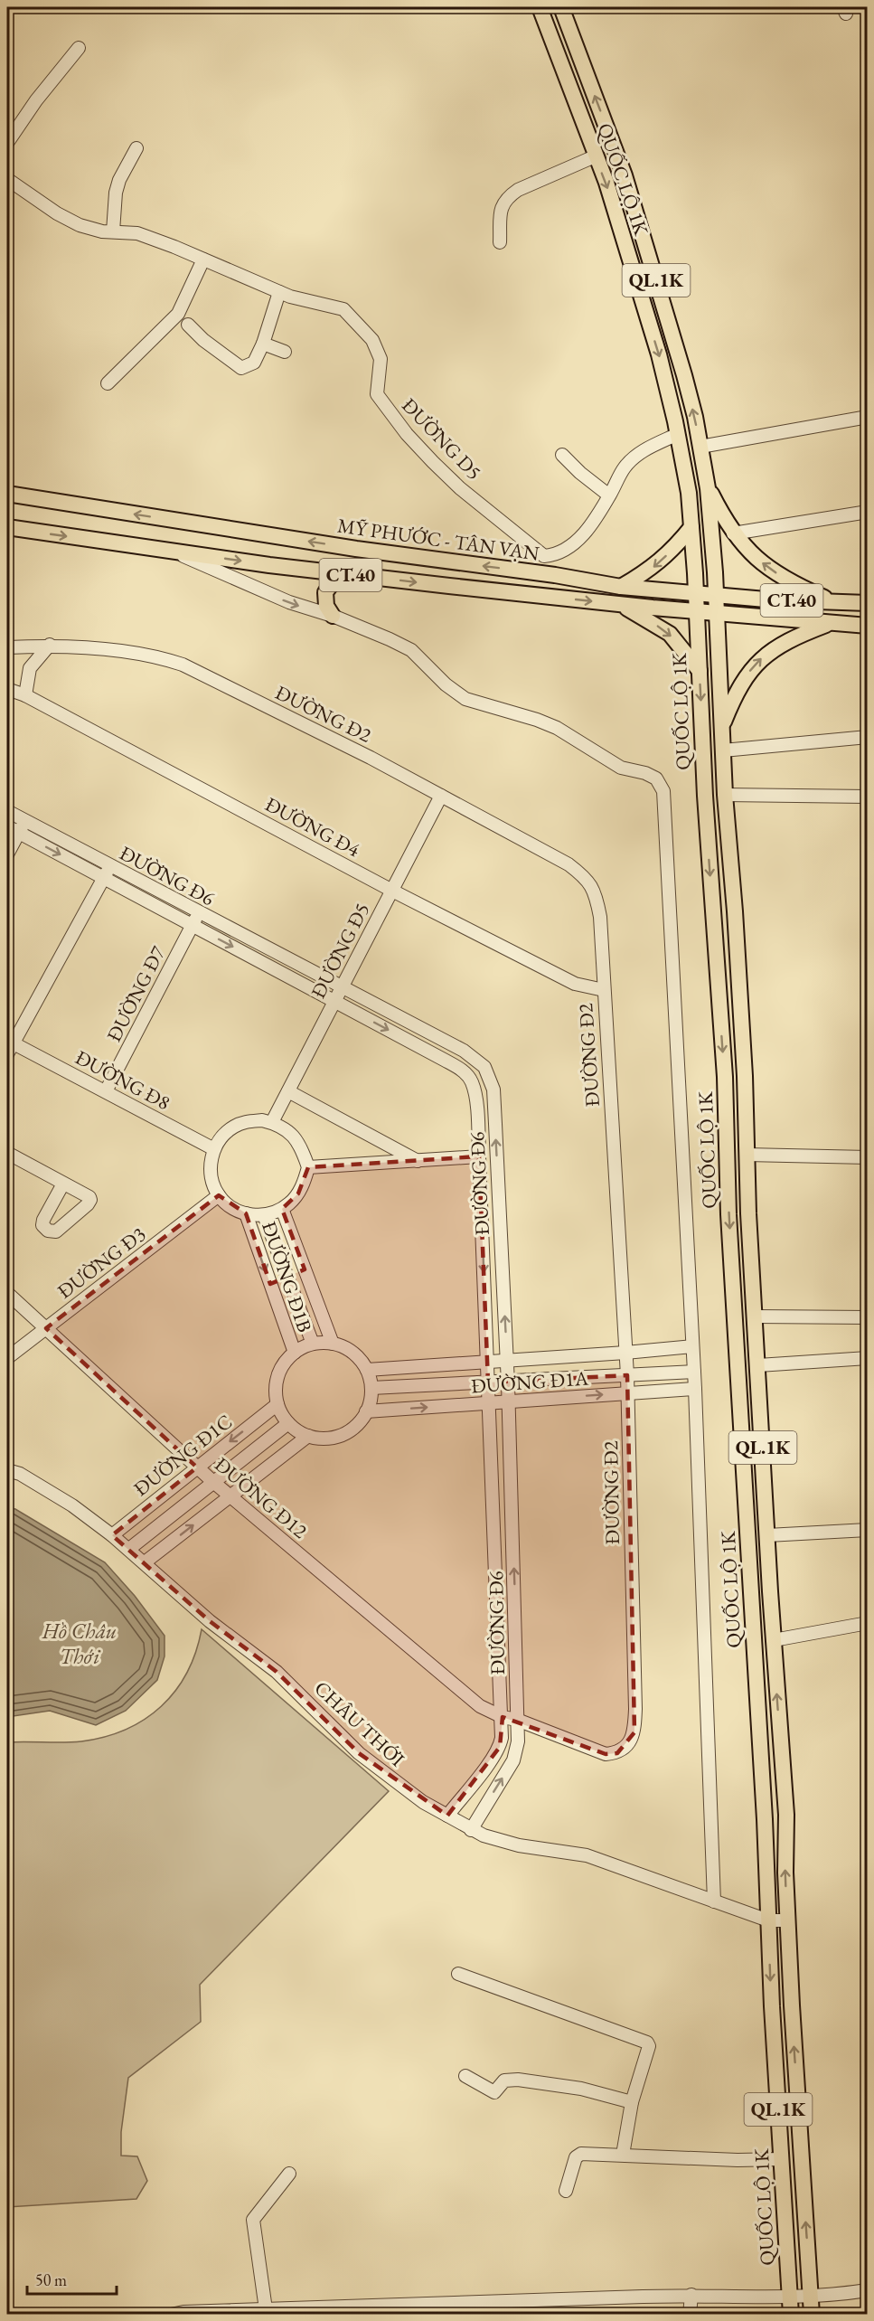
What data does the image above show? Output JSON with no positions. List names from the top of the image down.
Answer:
{
  "streets": {
    "main road": [
      "QUỐC LỘ 1K",
      "QL.1K",
      "MỸ PHƯỚC - TÂN VẠN",
      "CT.40"
    ],
    "street": [
      "ĐƯỜNG D5",
      "ĐƯỜNG Đ2",
      "ĐƯỜNG Đ4",
      "ĐƯỜNG Đ6",
      "ĐƯỜNG Đ5",
      "ĐƯỜNG Đ7",
      "ĐƯỜNG Đ8",
      "ĐƯỜNG Đ3",
      "ĐƯỜNG Đ1B",
      "ĐƯỜNG Đ1A",
      "ĐƯỜNG Đ1C",
      "ĐƯỜNG Đ12",
      "CHÂU THỚI"
    ]
  },
  "crossings": [
    ["QUỐC LỘ 1K", "MỸ PHƯỚC - TÂN VẠN"],
    ["QUỐC LỘ 1K", "CHÂU THỚI"],
    ["ĐƯỜNG Đ2", "ĐƯỜNG Đ4"],
    ["ĐƯỜNG Đ2", "ĐƯỜNG Đ6"],
    ["ĐƯỜNG Đ2", "ĐƯỜNG Đ5"],
    ["ĐƯỜNG Đ2", "ĐƯỜNG Đ1A"],
    ["ĐƯỜNG Đ2", "ĐƯỜNG Đ12"],
    ["ĐƯỜNG Đ4", "ĐƯỜNG Đ5"],
    ["ĐƯỜNG Đ6", "ĐƯỜNG Đ5"],
    ["ĐƯỜNG Đ6", "ĐƯỜNG Đ7"],
    ["ĐƯỜNG Đ6", "ĐƯỜNG Đ1A"],
    ["ĐƯỜNG Đ6", "ĐƯỜNG Đ12"],
    ["ĐƯỜNG Đ6", "CHÂU THỚI"],
    ["ĐƯỜNG Đ5", "ĐƯỜNG Đ8"],
    ["ĐƯỜNG Đ5", "ĐƯỜNG Đ3"],
    ["ĐƯỜNG Đ5", "ĐƯỜNG Đ1B"],
    ["ĐƯỜNG Đ7", "ĐƯỜNG Đ8"],
    ["ĐƯỜNG Đ8", "ĐƯỜNG Đ3"],
    ["ĐƯỜNG Đ8", "ĐƯỜNG Đ1B"],
    ["ĐƯỜNG Đ3", "ĐƯỜNG Đ1B"],
    ["ĐƯỜNG Đ3", "ĐƯỜNG Đ12"],
    ["ĐƯỜNG Đ1B", "ĐƯỜNG Đ1A"],
    ["ĐƯỜNG Đ1B", "ĐƯỜNG Đ1C"],
    ["ĐƯỜNG Đ1A", "ĐƯỜNG Đ1C"],
    ["ĐƯỜNG Đ1C", "ĐƯỜNG Đ12"],
    ["ĐƯỜNG Đ1C", "CHÂU THỚI"]
  ],
  "water": ["Hồ Châu Thới"],
  "scale_bar": "50 m"
}
